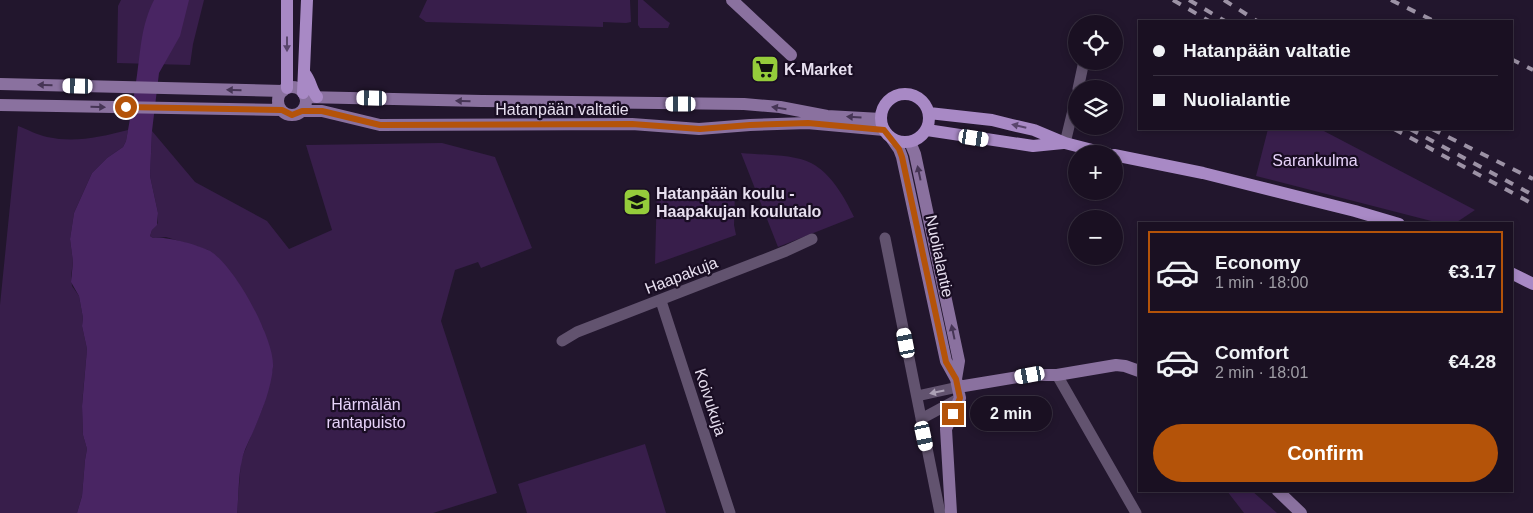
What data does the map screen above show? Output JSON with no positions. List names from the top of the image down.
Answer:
{
  "streets": {
    "main road": ["Hatanpään valtatie", "Nuolialantie"],
    "street": ["Haapakuja", "Koivukuja"]
  },
  "crossings": [
    ["Hatanpään valtatie", "Nuolialantie"],
    ["Haapakuja", "Koivukuja"]
  ],
  "parks": ["Sarankulma", "Härmälän rantapuisto"],
  "places": {
    "supermarket": ["K-Market"],
    "school or university": ["Hatanpään koulu - Haapakujan koulutalo"]
  },
  "page": {
    "map_buttons": ["+", "−"],
    "banner": ["Hatanpään valtatie", "Nuolialantie"],
    "list": [
      {
        "name": "Economy",
        "note": "1 min · 18:00",
        "value": "€3.17"
      },
      {
        "name": "Comfort",
        "note": "2 min · 18:01",
        "value": "€4.28"
      }
    ],
    "bubble": "2 min",
    "buttons": "Confirm"
  }
}
